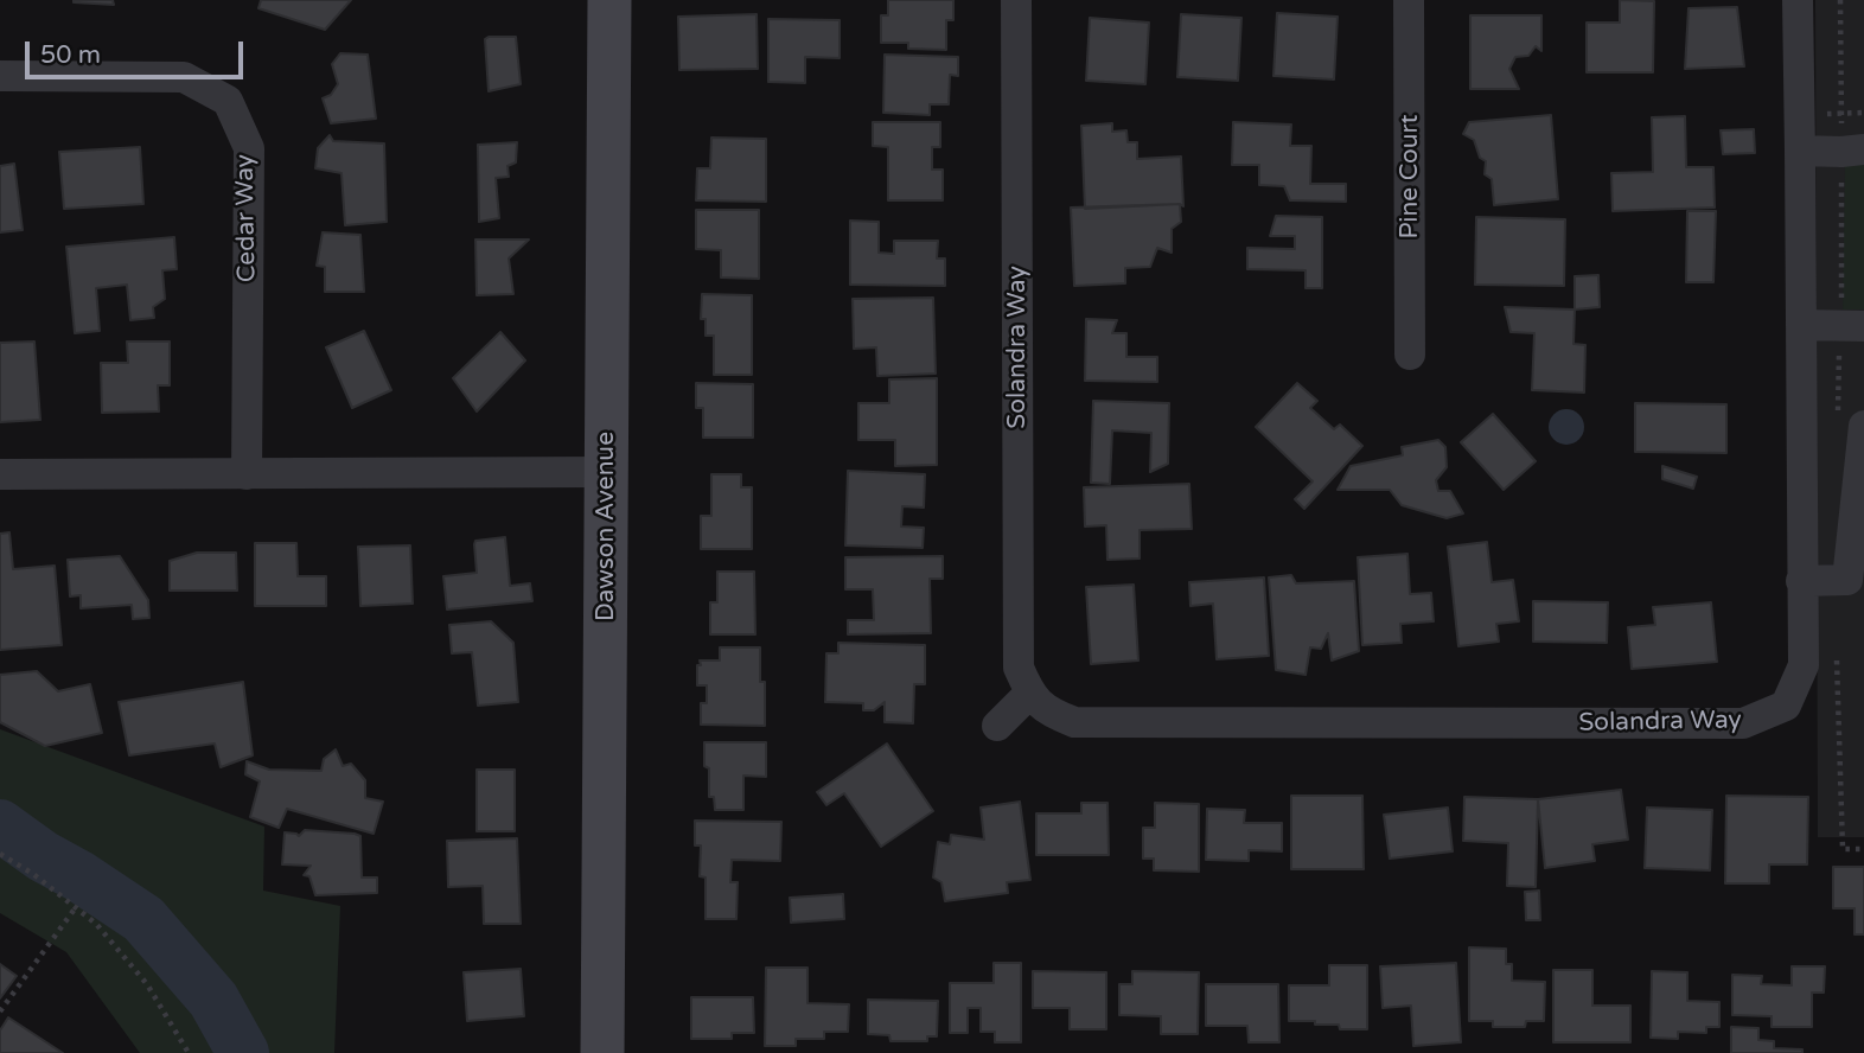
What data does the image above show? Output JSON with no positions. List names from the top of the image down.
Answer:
{
  "streets": {
    "main road": ["Dawson Avenue"],
    "street": ["Pine Court", "Cedar Way", "Solandra Way"]
  },
  "scale_bar": "50 m"
}
